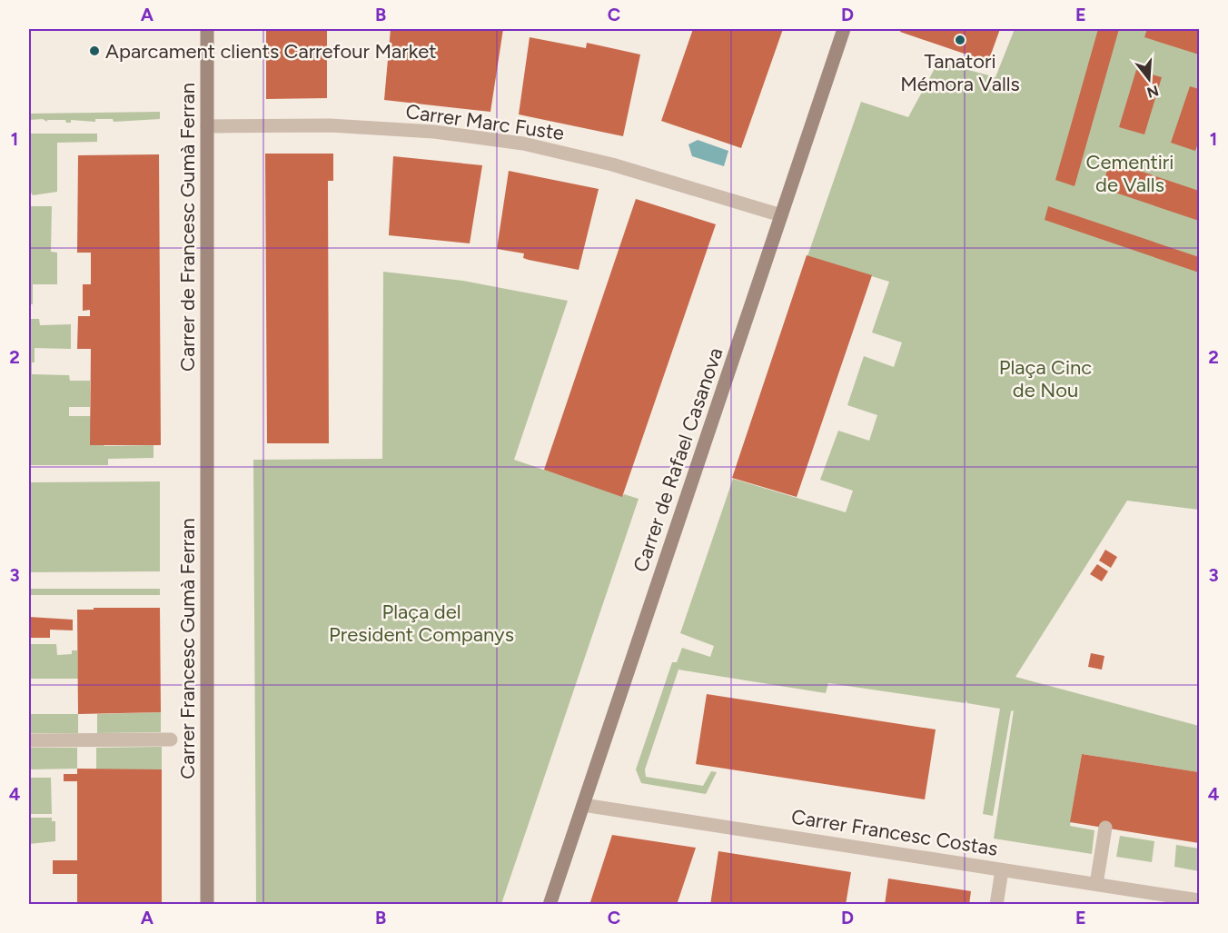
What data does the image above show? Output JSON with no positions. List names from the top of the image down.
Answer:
{
  "streets": {
    "street": [
      "Carrer Marc Fuste",
      "Carrer de Francesc Gumà Ferran",
      "Carrer de Rafael Casanova",
      "Carrer Francesc Gumà Ferran",
      "Carrer Francesc Costas"
    ]
  },
  "crossings": [
    ["Carrer Marc Fuste", "Carrer de Francesc Gumà Ferran"],
    ["Carrer Marc Fuste", "Carrer de Rafael Casanova"],
    ["Carrer de Francesc Gumà Ferran", "Carrer Francesc Gumà Ferran"],
    ["Carrer de Rafael Casanova", "Carrer Francesc Costas"]
  ],
  "parks": ["Cementiri de Valls", "Plaça Cinc de Nou", "Plaça del President Companys"],
  "places": ["Tanatori Mémora Valls", "Aparcament clients Carrefour Market"],
  "north": "bottom",
  "grid": {
    "columns": [
      "A",
      "B",
      "C",
      "D",
      "E"
    ],
    "rows": [
      "1",
      "2",
      "3",
      "4"
    ]
  }
}
